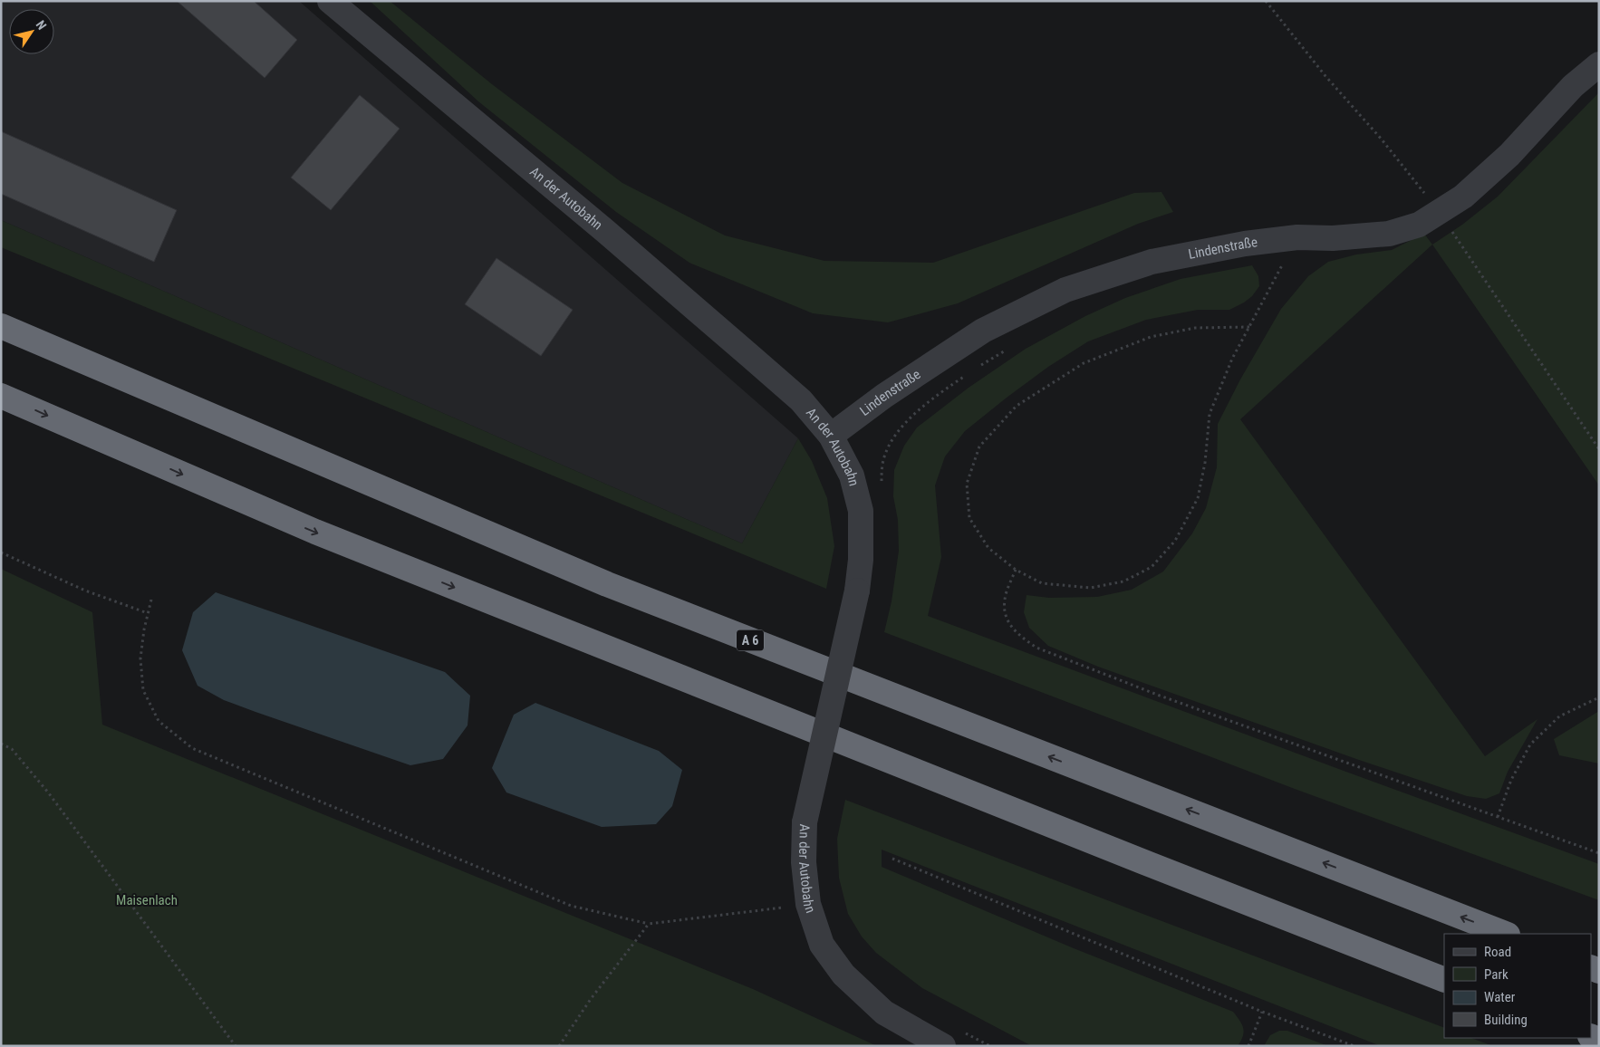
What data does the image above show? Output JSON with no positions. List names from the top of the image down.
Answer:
{
  "streets": {
    "highway": ["A 6"],
    "street": ["An der Autobahn", "Lindenstraße"]
  },
  "crossings": [
    ["An der Autobahn", "Lindenstraße"]
  ],
  "parks": ["Maisenlach"],
  "legend": [
    "Road",
    "Park",
    "Water",
    "Building"
  ],
  "north": "top right"
}
